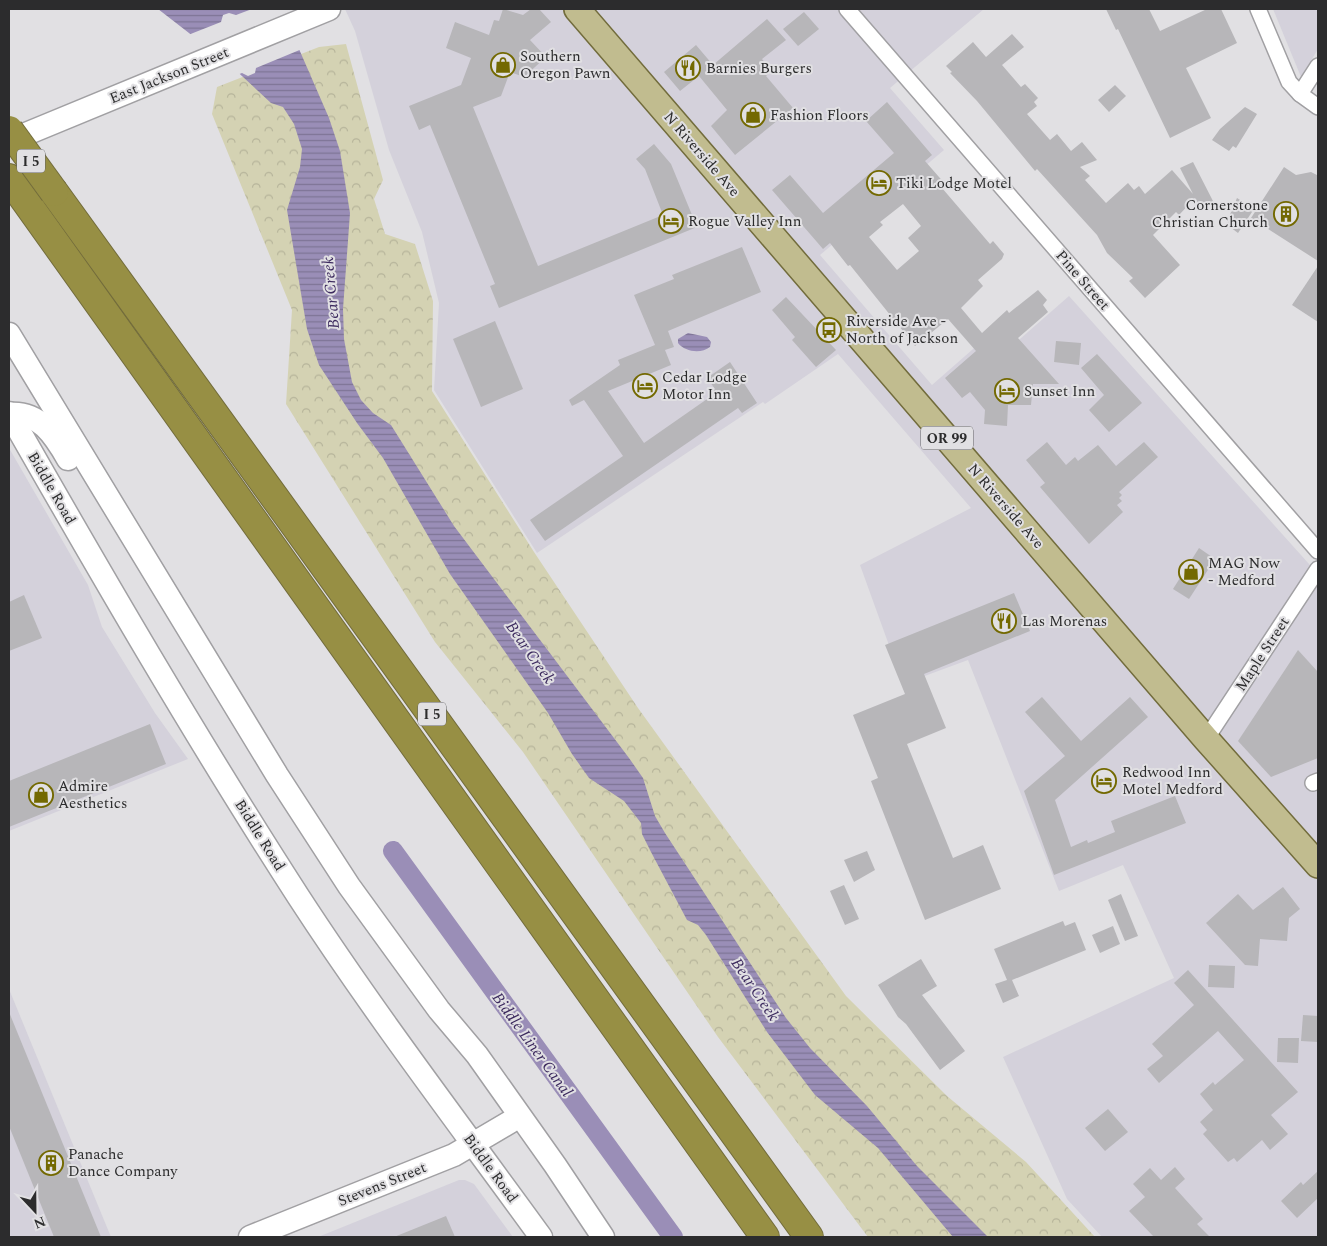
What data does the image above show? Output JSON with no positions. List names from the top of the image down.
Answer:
{
  "streets": {
    "highway": ["I 5"],
    "main road": [
      "East Jackson Street",
      "N Riverside Ave",
      "OR 99",
      "Biddle Road",
      "Stevens Street"
    ],
    "street": ["Pine Street", "Maple Street"]
  },
  "crossings": [
    ["N Riverside Ave", "Maple Street"],
    ["Biddle Road", "Stevens Street"]
  ],
  "water": ["Bear Creek", "Biddle Liner Canal"],
  "places": {
    "shop": [
      "Southern Oregon Pawn",
      "Fashion Floors",
      "MAG Now - Medford",
      "Admire Aesthetics"
    ],
    "restaurant": ["Barnies Burgers", "Las Morenas"],
    "hotel": [
      "Tiki Lodge Motel",
      "Rogue Valley Inn",
      "Cedar Lodge Motor Inn",
      "Sunset Inn",
      "Redwood Inn Motel Medford"
    ],
    "building": ["Cornerstone Christian Church", "Panache Dance Company"],
    "bus stop": ["Riverside Ave - North of Jackson"]
  },
  "north": "bottom"
}
